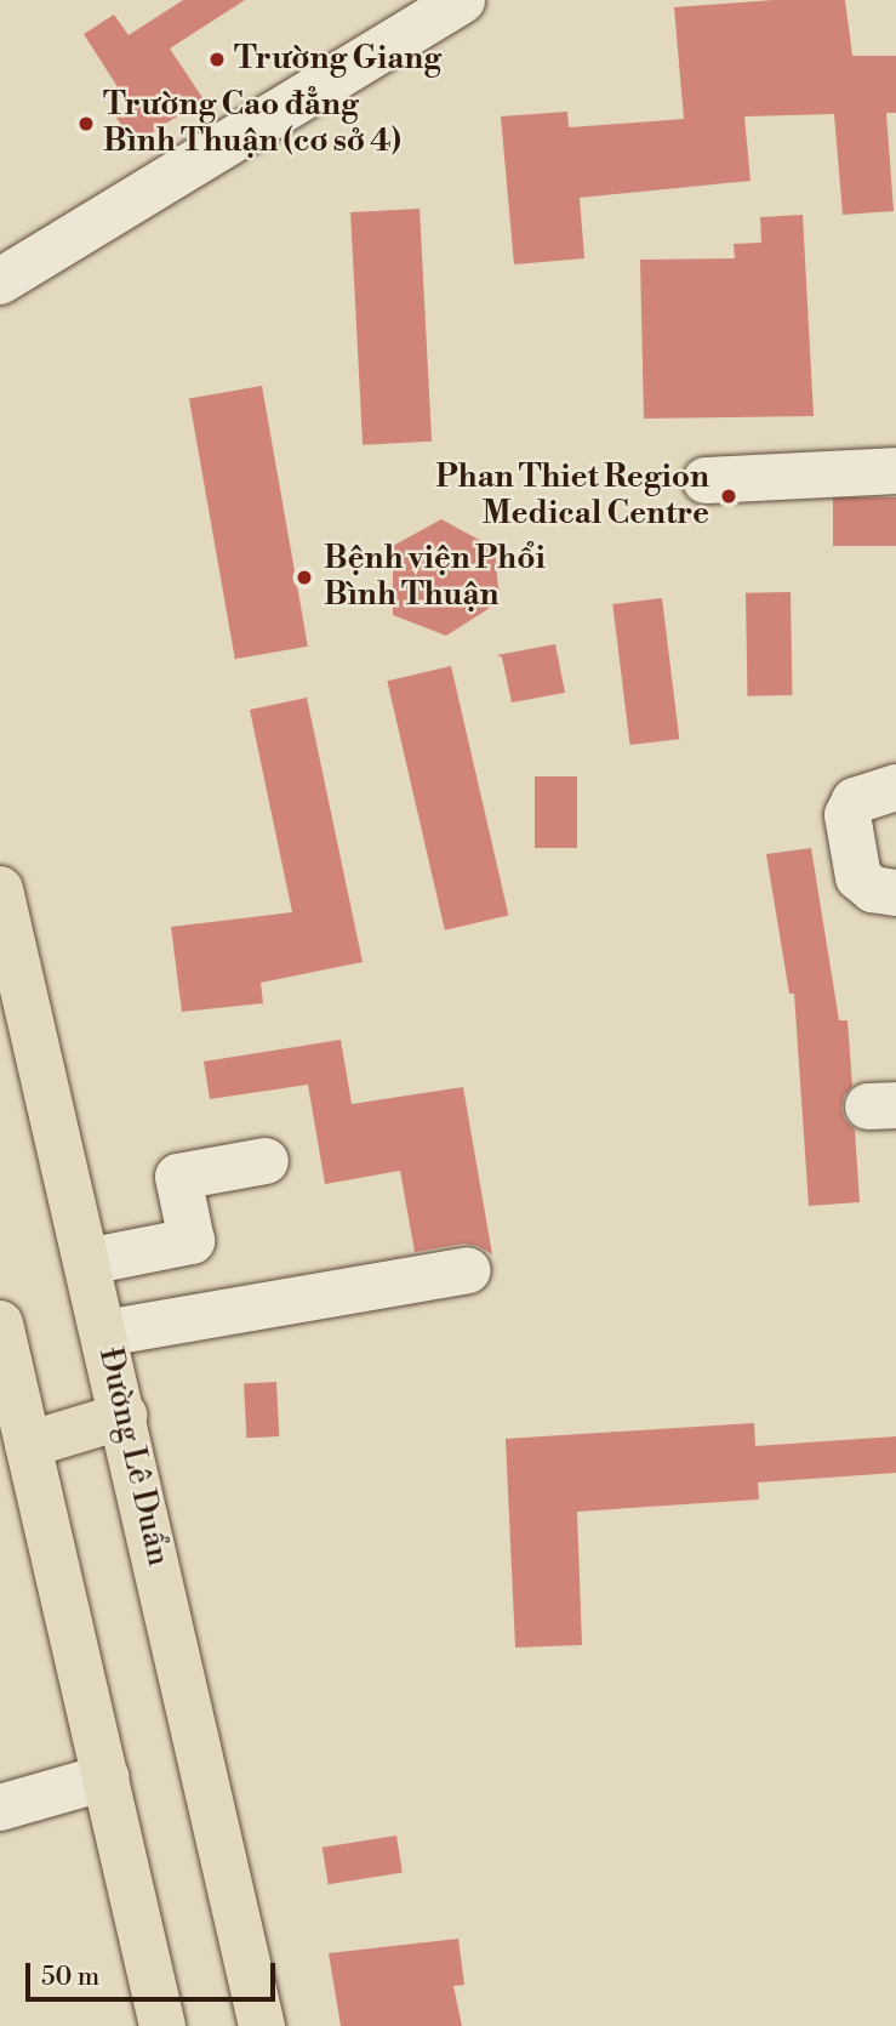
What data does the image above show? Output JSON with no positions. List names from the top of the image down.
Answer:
{
  "streets": {
    "main road": ["Đường Lê Duẩn"]
  },
  "places": [
    "Trường Giang",
    "Trường Cao đẳng Bình Thuận (cơ sở 4)",
    "Phan Thiet Region Medical Centre",
    "Bệnh viện Phổi Bình Thuận"
  ],
  "scale_bar": "50 m"
}
